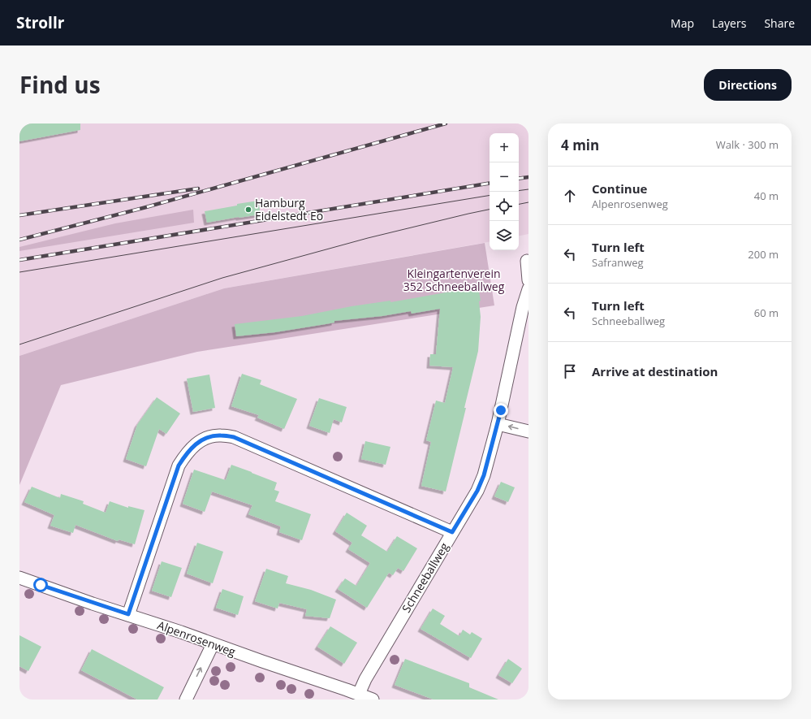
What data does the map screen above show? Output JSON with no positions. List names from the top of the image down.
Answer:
{
  "streets": {
    "street": ["Schneeballweg", "Alpenrosenweg"]
  },
  "crossings": [
    ["Schneeballweg", "Alpenrosenweg"]
  ],
  "parks": ["Kleingartenverein 352 Schneeballweg"],
  "places": ["Hamburg Eidelstedt Eo"],
  "page": {
    "header": "Strollr",
    "nav": ["Map", "Layers", "Share"],
    "title": "Find us",
    "buttons": "Directions",
    "heading": ["4 min", "Walk · 300 m"],
    "map_buttons": ["+", "−"],
    "list": [
      ["Continue", "Alpenrosenweg", "40 m"],
      ["Turn left", "Safranweg", "200 m"],
      ["Turn left", "Schneeballweg", "60 m"],
      "Arrive at destination"
    ]
  }
}
